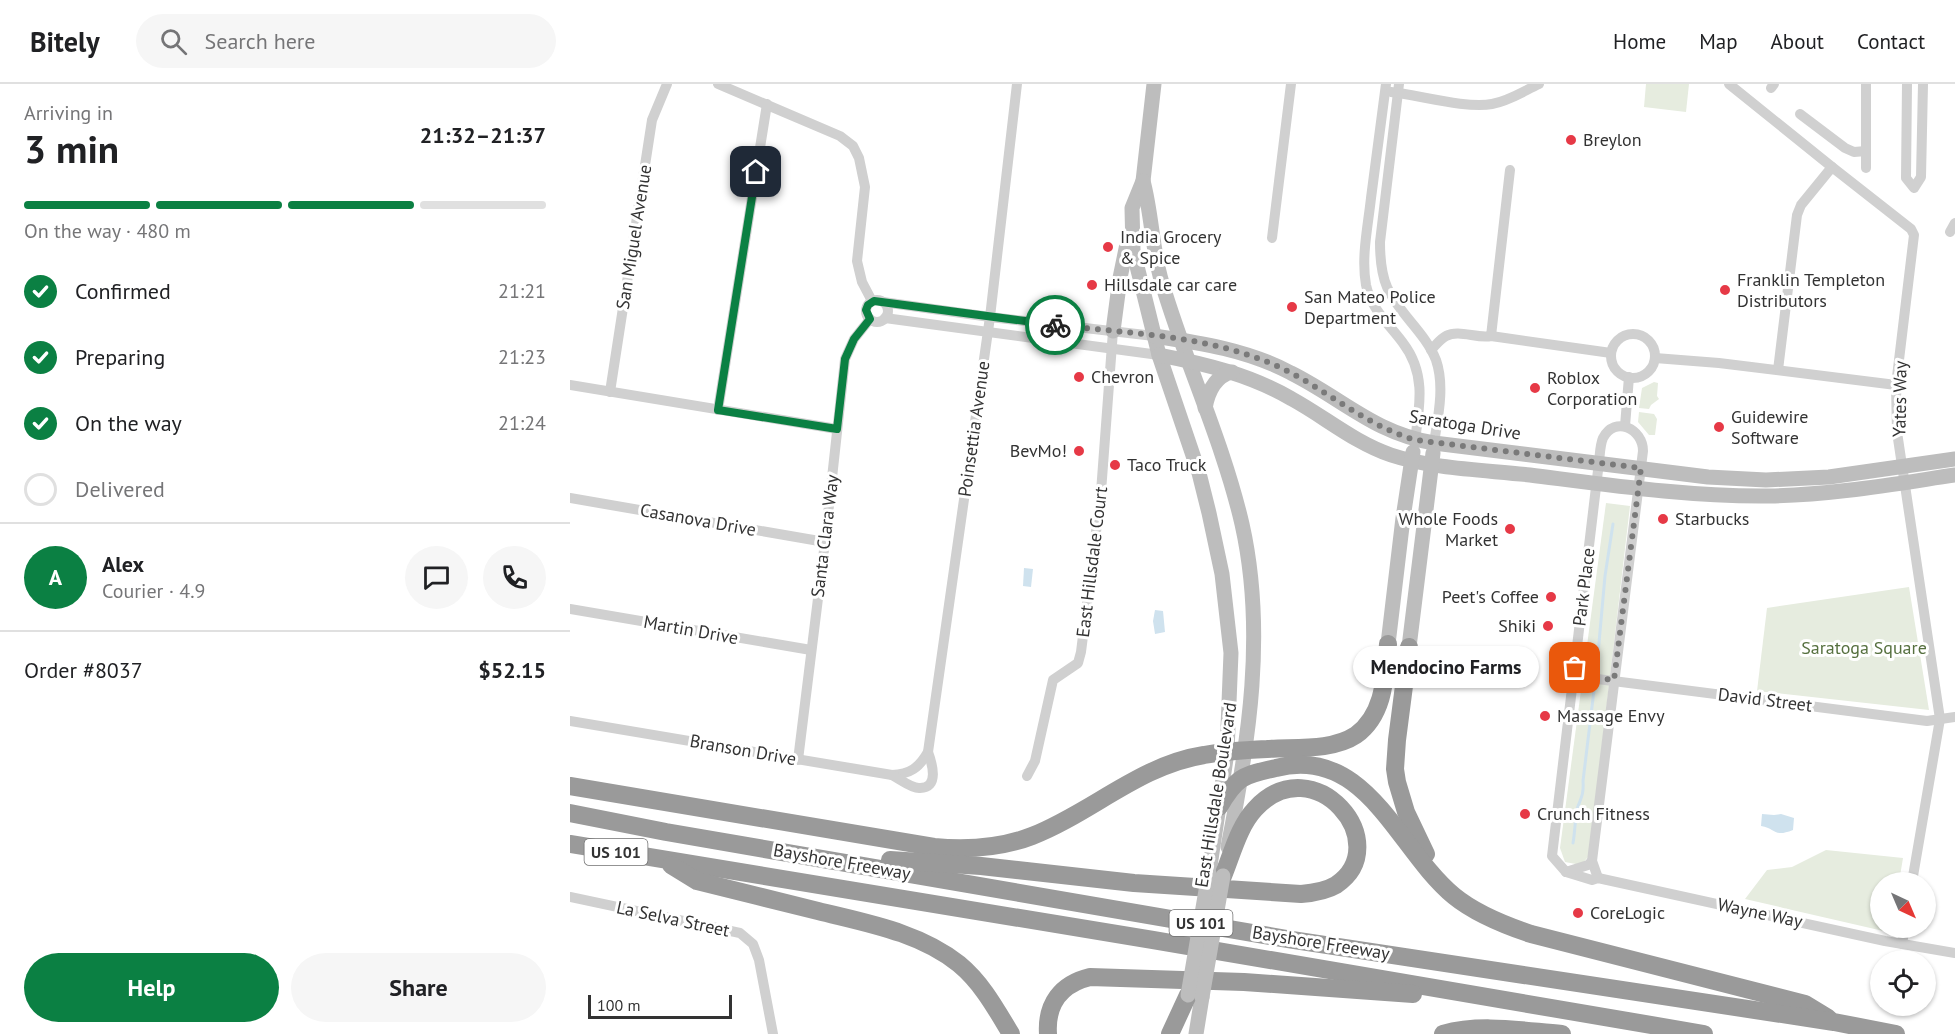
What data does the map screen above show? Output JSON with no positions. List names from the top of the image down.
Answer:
{
  "streets": {
    "highway": ["US 101", "Bayshore Freeway"],
    "main road": ["Saratoga Drive", "East Hillsdale Boulevard"],
    "street": [
      "San Miguel Avenue",
      "Yates Way",
      "Poinsettia Avenue",
      "Casanova Drive",
      "Santa Clara Way",
      "East Hillsdale Court",
      "Park Place",
      "Martin Drive",
      "David Street",
      "Branson Drive",
      "Wayne Way",
      "La Selva Street"
    ]
  },
  "crossings": [
    ["Yates Way", "Saratoga Drive"],
    ["Yates Way", "David Street"],
    ["Saratoga Drive", "Poinsettia Avenue"],
    ["Saratoga Drive", "Santa Clara Way"],
    ["Saratoga Drive", "East Hillsdale Court"],
    ["Saratoga Drive", "Park Place"],
    ["Saratoga Drive", "East Hillsdale Boulevard"],
    ["Poinsettia Avenue", "Branson Drive"],
    ["Casanova Drive", "Santa Clara Way"],
    ["Santa Clara Way", "Martin Drive"],
    ["Santa Clara Way", "Branson Drive"],
    ["Park Place", "David Street"],
    ["Park Place", "Wayne Way"]
  ],
  "parks": ["Saratoga Square"],
  "places": [
    "Breylon",
    "India Grocery & Spice",
    "Hillsdale car care",
    "Franklin Templeton Distributors",
    "San Mateo Police Department",
    "Chevron",
    "Roblox Corporation",
    "Guidewire Software",
    "BevMo!",
    "Taco Truck",
    "Starbucks",
    "Whole Foods Market",
    "Peet's Coffee",
    "Shiki",
    "Mendocino Farms",
    "Massage Envy",
    "Crunch Fitness",
    "CoreLogic"
  ],
  "scale_bar": "100 m",
  "north": "bottom right",
  "page": {
    "header": "Bitely",
    "search": "Search here",
    "nav": [
      "Home",
      "Map",
      "About",
      "Contact"
    ],
    "heading": ["3 min", "Arriving in", "21:32–21:37"],
    "panel": [
      "Alex",
      "Courier · 4.9",
      "Order #8037",
      "$52.15"
    ],
    "bar": "On the way · 480 m",
    "list": [
      ["Confirmed", "21:21"],
      ["Preparing", "21:23"],
      ["On the way", "21:24"],
      "Delivered"
    ],
    "round": "A",
    "bubble": "Mendocino Farms",
    "buttons": ["Help", "Share"],
    "scale": "100 m"
  }
}
